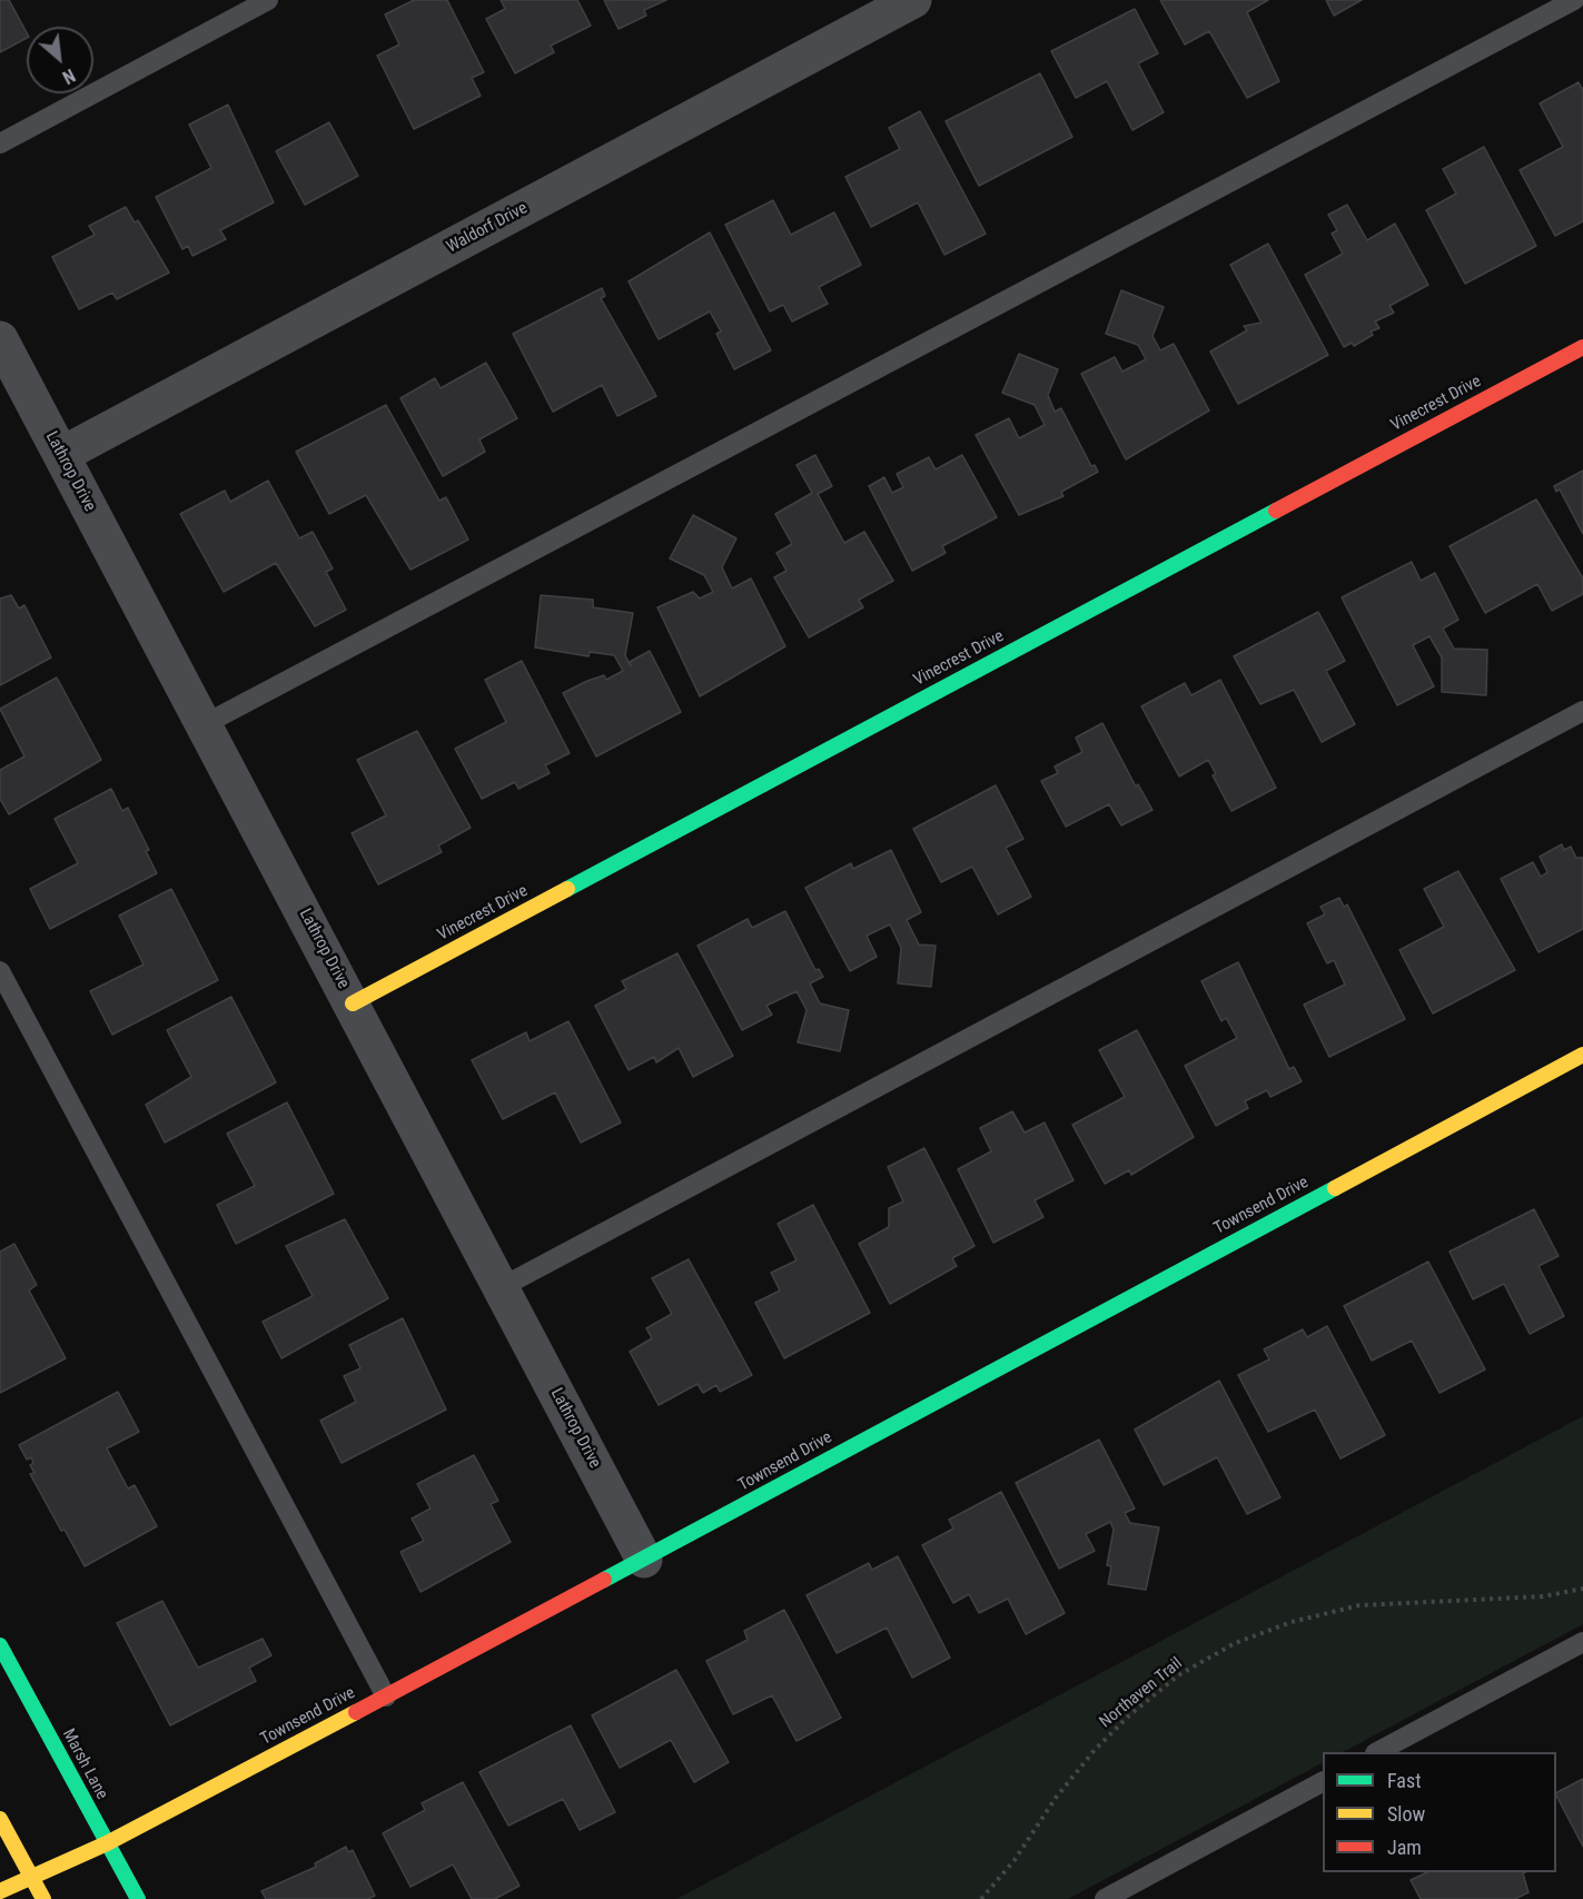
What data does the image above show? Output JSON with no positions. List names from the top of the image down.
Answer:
{
  "streets": {
    "street": [
      "Waldorf Drive",
      "Vinecrest Drive",
      "Lathrop Drive",
      "Townsend Drive",
      "Marsh Lane"
    ],
    "path": ["Northaven Trail"]
  },
  "crossings": [
    ["Waldorf Drive", "Lathrop Drive"],
    ["Vinecrest Drive", "Lathrop Drive"],
    ["Lathrop Drive", "Townsend Drive"],
    ["Townsend Drive", "Marsh Lane"]
  ],
  "legend": ["Fast", "Slow", "Jam"],
  "north": "bottom right"
}
